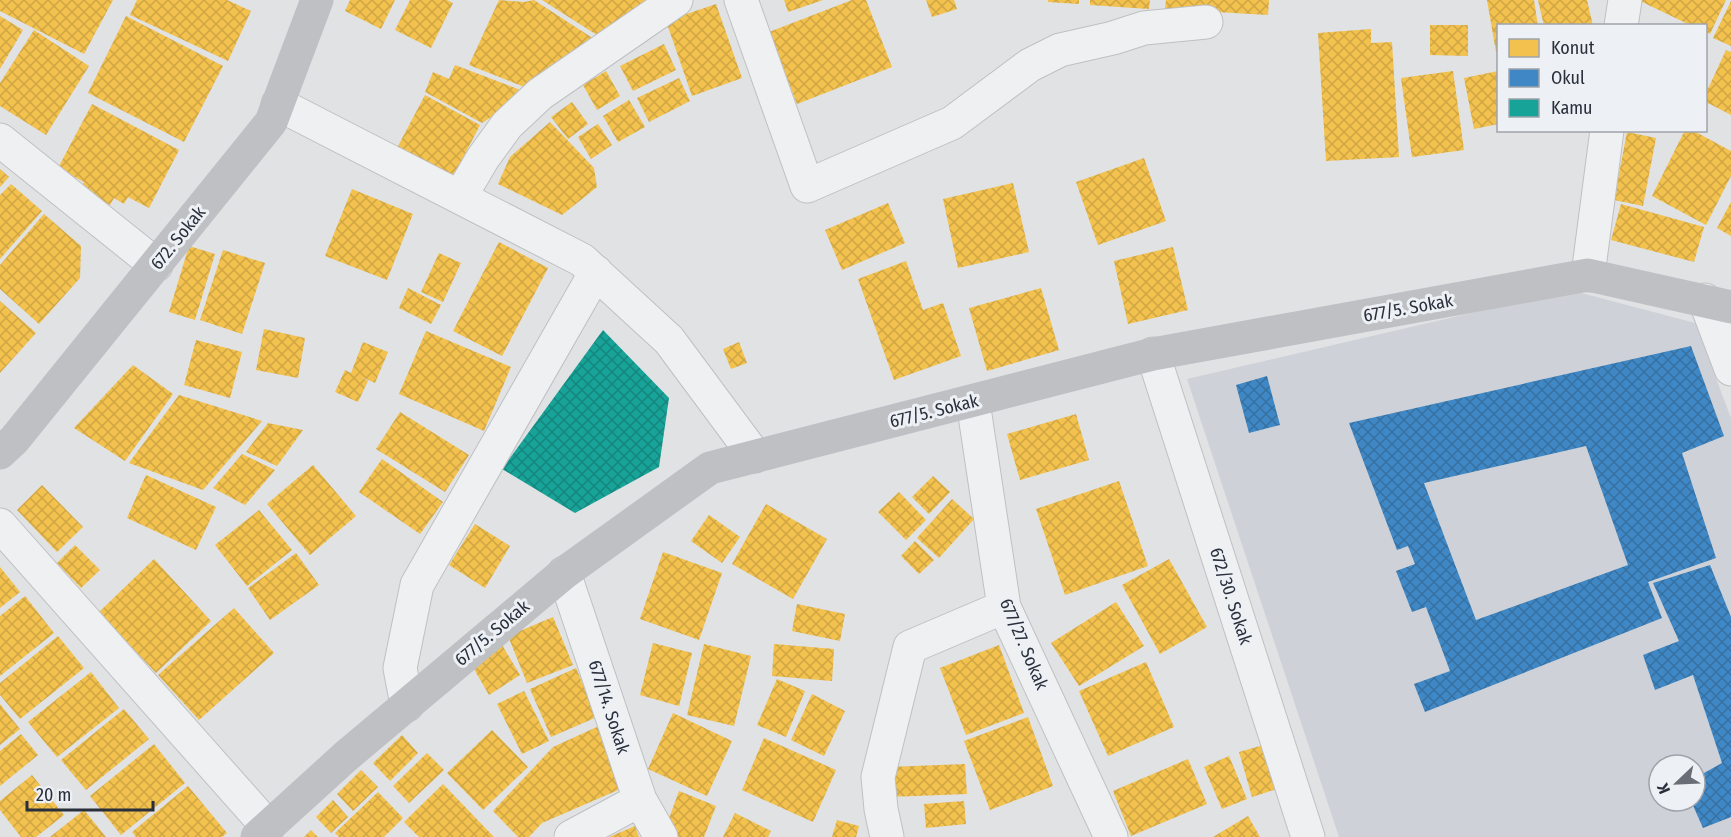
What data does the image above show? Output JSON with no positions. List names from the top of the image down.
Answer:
{
  "streets": {
    "street": [
      "672. Sokak",
      "677/5. Sokak",
      "672/30. Sokak",
      "677/27. Sokak",
      "677/14. Sokak"
    ]
  },
  "crossings": [
    ["677/5. Sokak", "672/30. Sokak"],
    ["677/5. Sokak", "677/27. Sokak"],
    ["677/5. Sokak", "677/14. Sokak"]
  ],
  "legend": ["Konut", "Okul", "Kamu"],
  "scale_bar": "20 m",
  "north": "bottom left"
}
